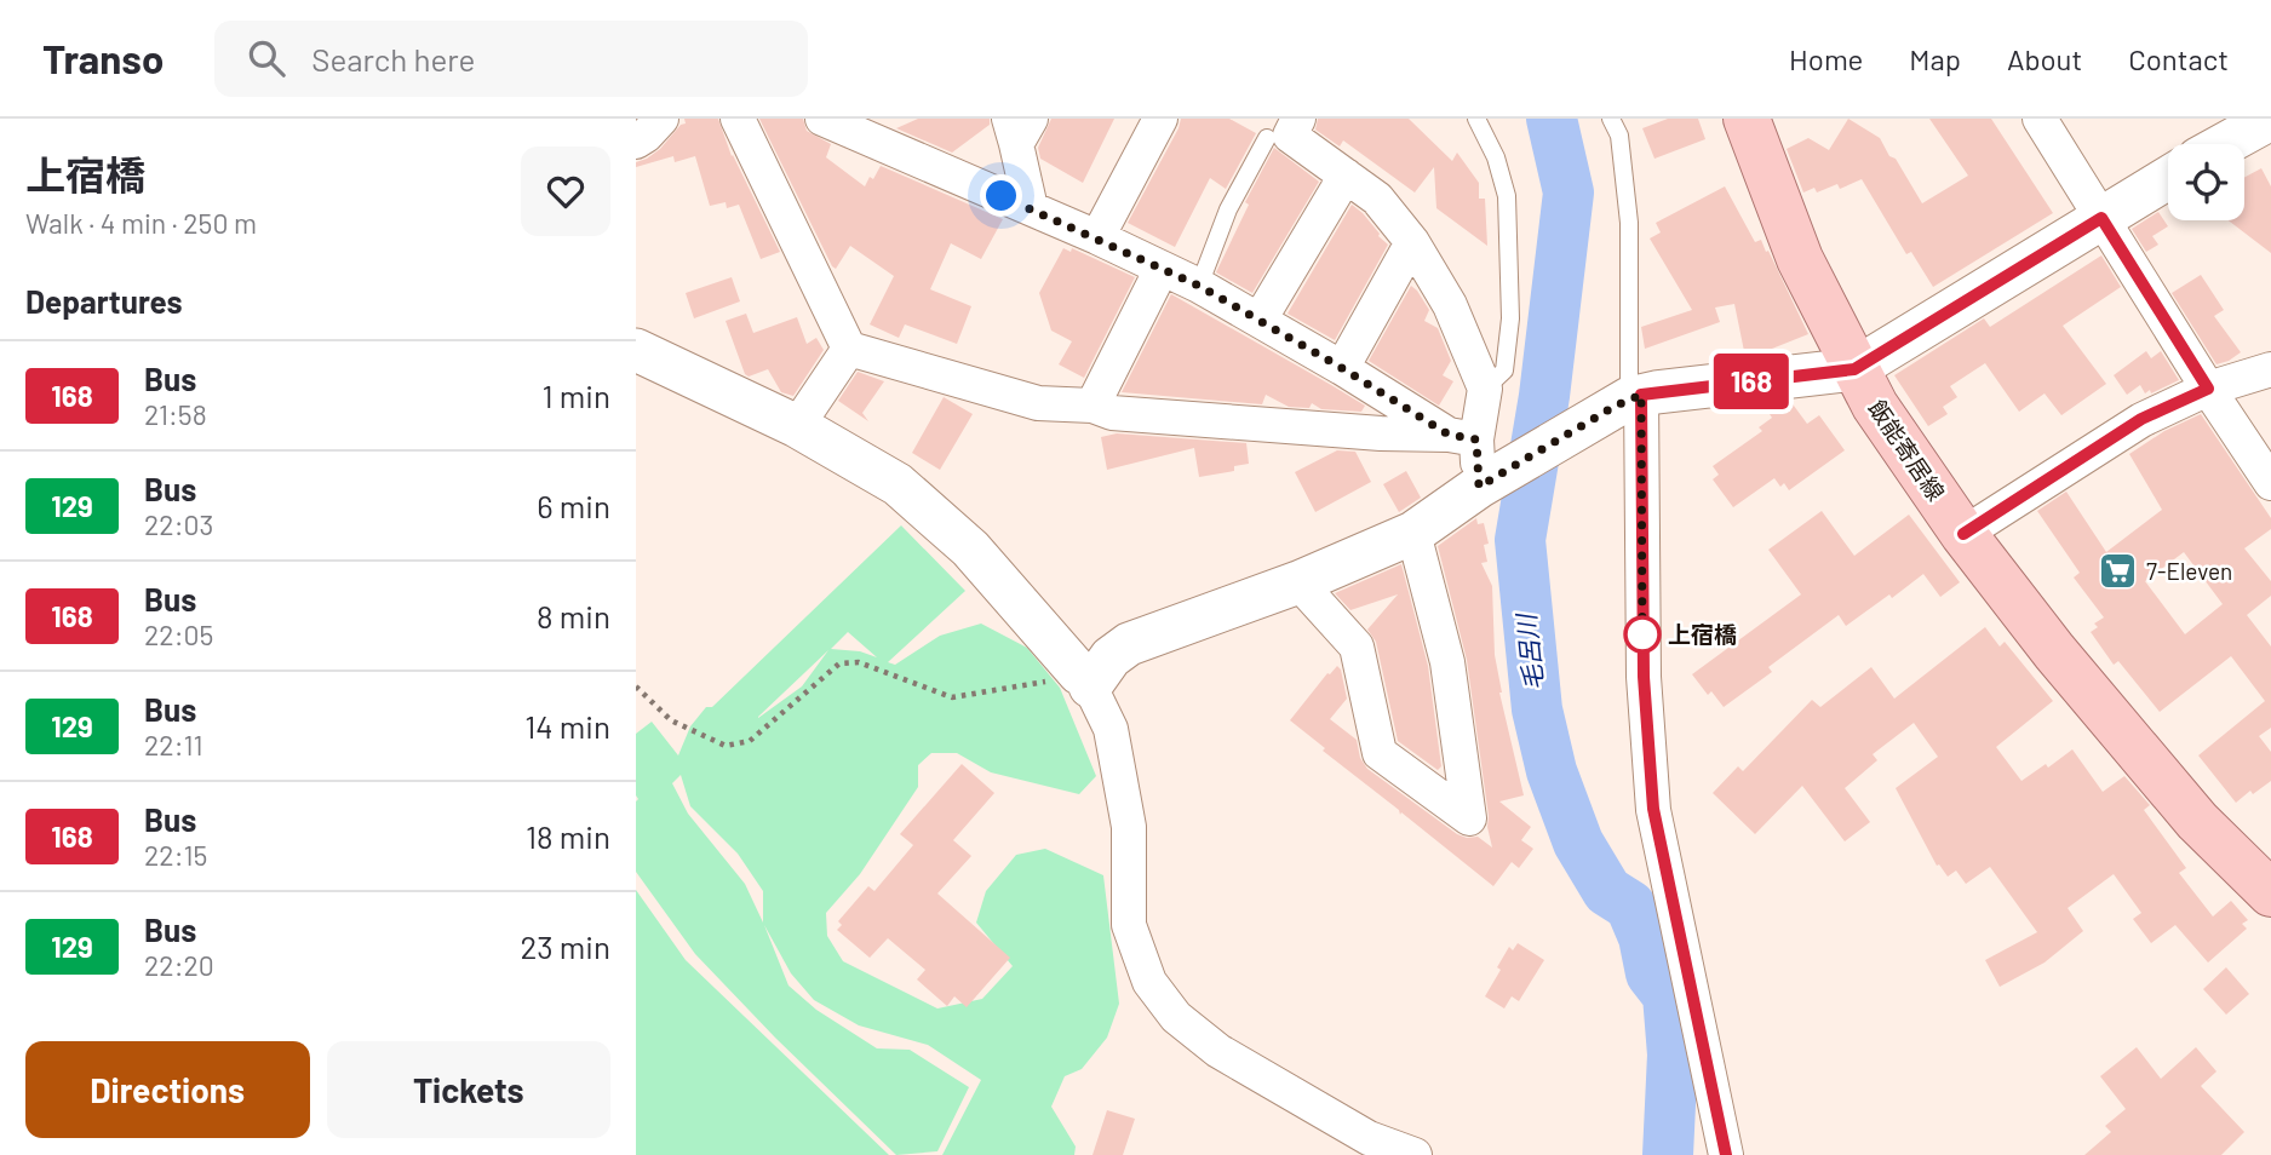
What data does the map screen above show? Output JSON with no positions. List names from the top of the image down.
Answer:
{
  "streets": {
    "main road": ["飯能寄居線"]
  },
  "water": ["毛呂川"],
  "places": {
    "supermarket": ["7-Eleven"],
    "other": ["上宿橋"]
  },
  "lines": ["bus line 168"],
  "page": {
    "header": "Transo",
    "search": "Search here",
    "nav": [
      "Home",
      "Map",
      "About",
      "Contact"
    ],
    "heading": [
      ["上宿橋", "Walk · 4 min · 250 m"],
      "Departures"
    ],
    "on_map": "168",
    "list": [
      {
        "mark": "168",
        "name": "Bus",
        "note": "21:58",
        "value": "1 min"
      },
      {
        "mark": "129",
        "name": "Bus",
        "note": "22:03",
        "value": "6 min"
      },
      {
        "mark": "168",
        "name": "Bus",
        "note": "22:05",
        "value": "8 min"
      },
      {
        "mark": "129",
        "name": "Bus",
        "note": "22:11",
        "value": "14 min"
      },
      {
        "mark": "168",
        "name": "Bus",
        "note": "22:15",
        "value": "18 min"
      },
      {
        "mark": "129",
        "name": "Bus",
        "note": "22:20",
        "value": "23 min"
      }
    ],
    "buttons": ["Directions", "Tickets"]
  }
}
